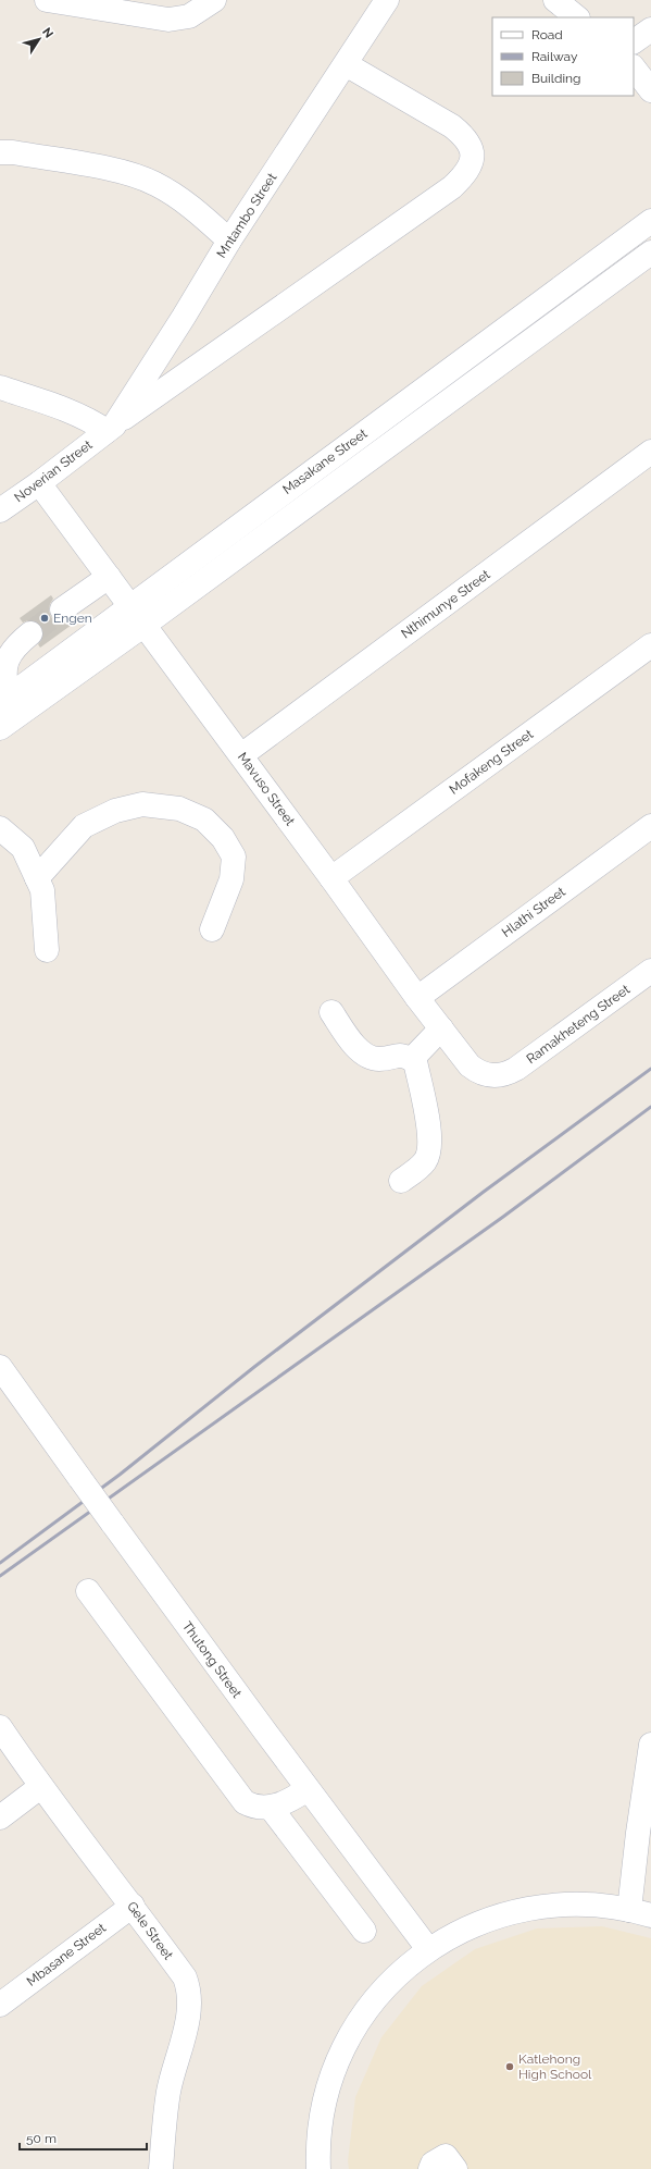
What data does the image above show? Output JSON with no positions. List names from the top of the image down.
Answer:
{
  "streets": {
    "street": [
      "Mntambo Street",
      "Masakane Street",
      "Noverian Street",
      "Nthimunye Street",
      "Mofakeng Street",
      "Mavuso Street",
      "Hlathi Street",
      "Ramakheteng Street",
      "Thutong Street",
      "Gele Street",
      "Mbasane Street"
    ]
  },
  "crossings": [
    ["Mntambo Street", "Noverian Street"],
    ["Masakane Street", "Mavuso Street"],
    ["Noverian Street", "Mavuso Street"],
    ["Nthimunye Street", "Mavuso Street"],
    ["Mofakeng Street", "Mavuso Street"],
    ["Mavuso Street", "Hlathi Street"],
    ["Mavuso Street", "Ramakheteng Street"],
    ["Gele Street", "Mbasane Street"]
  ],
  "places": ["Engen", "Katlehong High School"],
  "legend": ["Road", "Railway", "Building"],
  "scale_bar": "50 m",
  "north": "top right"
}
